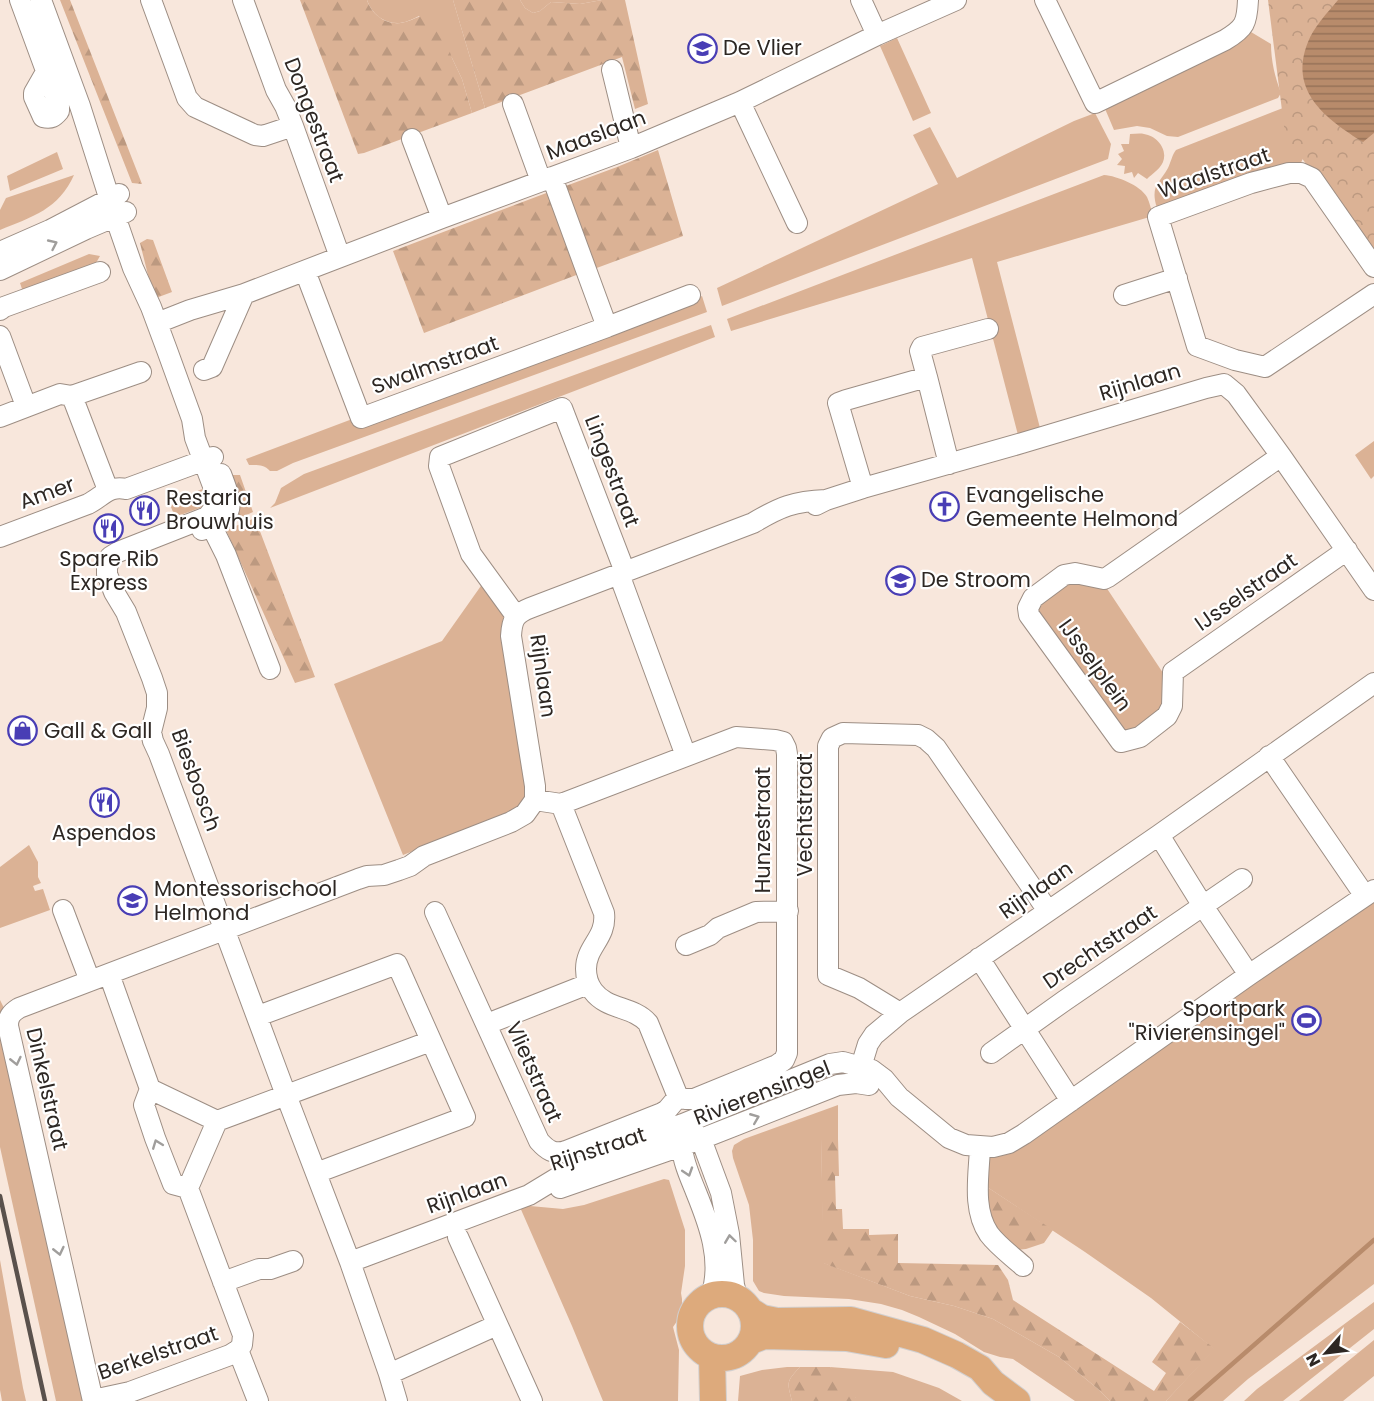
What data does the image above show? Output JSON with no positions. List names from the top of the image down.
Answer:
{
  "streets": {
    "street": [
      "Dongestraat",
      "Maaslaan",
      "Waalstraat",
      "Swalmstraat",
      "Rijnlaan",
      "Lingestraat",
      "Amer",
      "IJsselstraat",
      "IJsselplein",
      "Biesbosch",
      "Vechtstraat",
      "Hunzestraat",
      "Drechtstraat",
      "Vlietstraat",
      "Dinkelstraat",
      "Rivierensingel",
      "Rijnstraat",
      "Berkelstraat"
    ]
  },
  "crossings": [
    ["Dongestraat", "Maaslaan"],
    ["Maaslaan", "Swalmstraat"],
    ["Rijnlaan", "Lingestraat"],
    ["Rijnlaan", "Vechtstraat"],
    ["Rijnlaan", "Hunzestraat"],
    ["Rijnlaan", "Rivierensingel"],
    ["Rijnlaan", "Rijnstraat"],
    ["IJsselstraat", "IJsselplein"],
    ["Biesbosch", "Dinkelstraat"],
    ["Hunzestraat", "Vlietstraat"],
    ["Dinkelstraat", "Berkelstraat"],
    ["Rivierensingel", "Rijnstraat"]
  ],
  "one_way": ["Dinkelstraat"],
  "places": {
    "school or university": ["De Vlier", "De Stroom", "Montessorischool Helmond"],
    "church": ["Evangelische Gemeente Helmond"],
    "restaurant": ["Restaria Brouwhuis", "Spare Rib Express", "Aspendos"],
    "shop": ["Gall & Gall"],
    "sports": ["Sportpark \"Rivierensingel\""]
  },
  "north": "bottom left"
}
